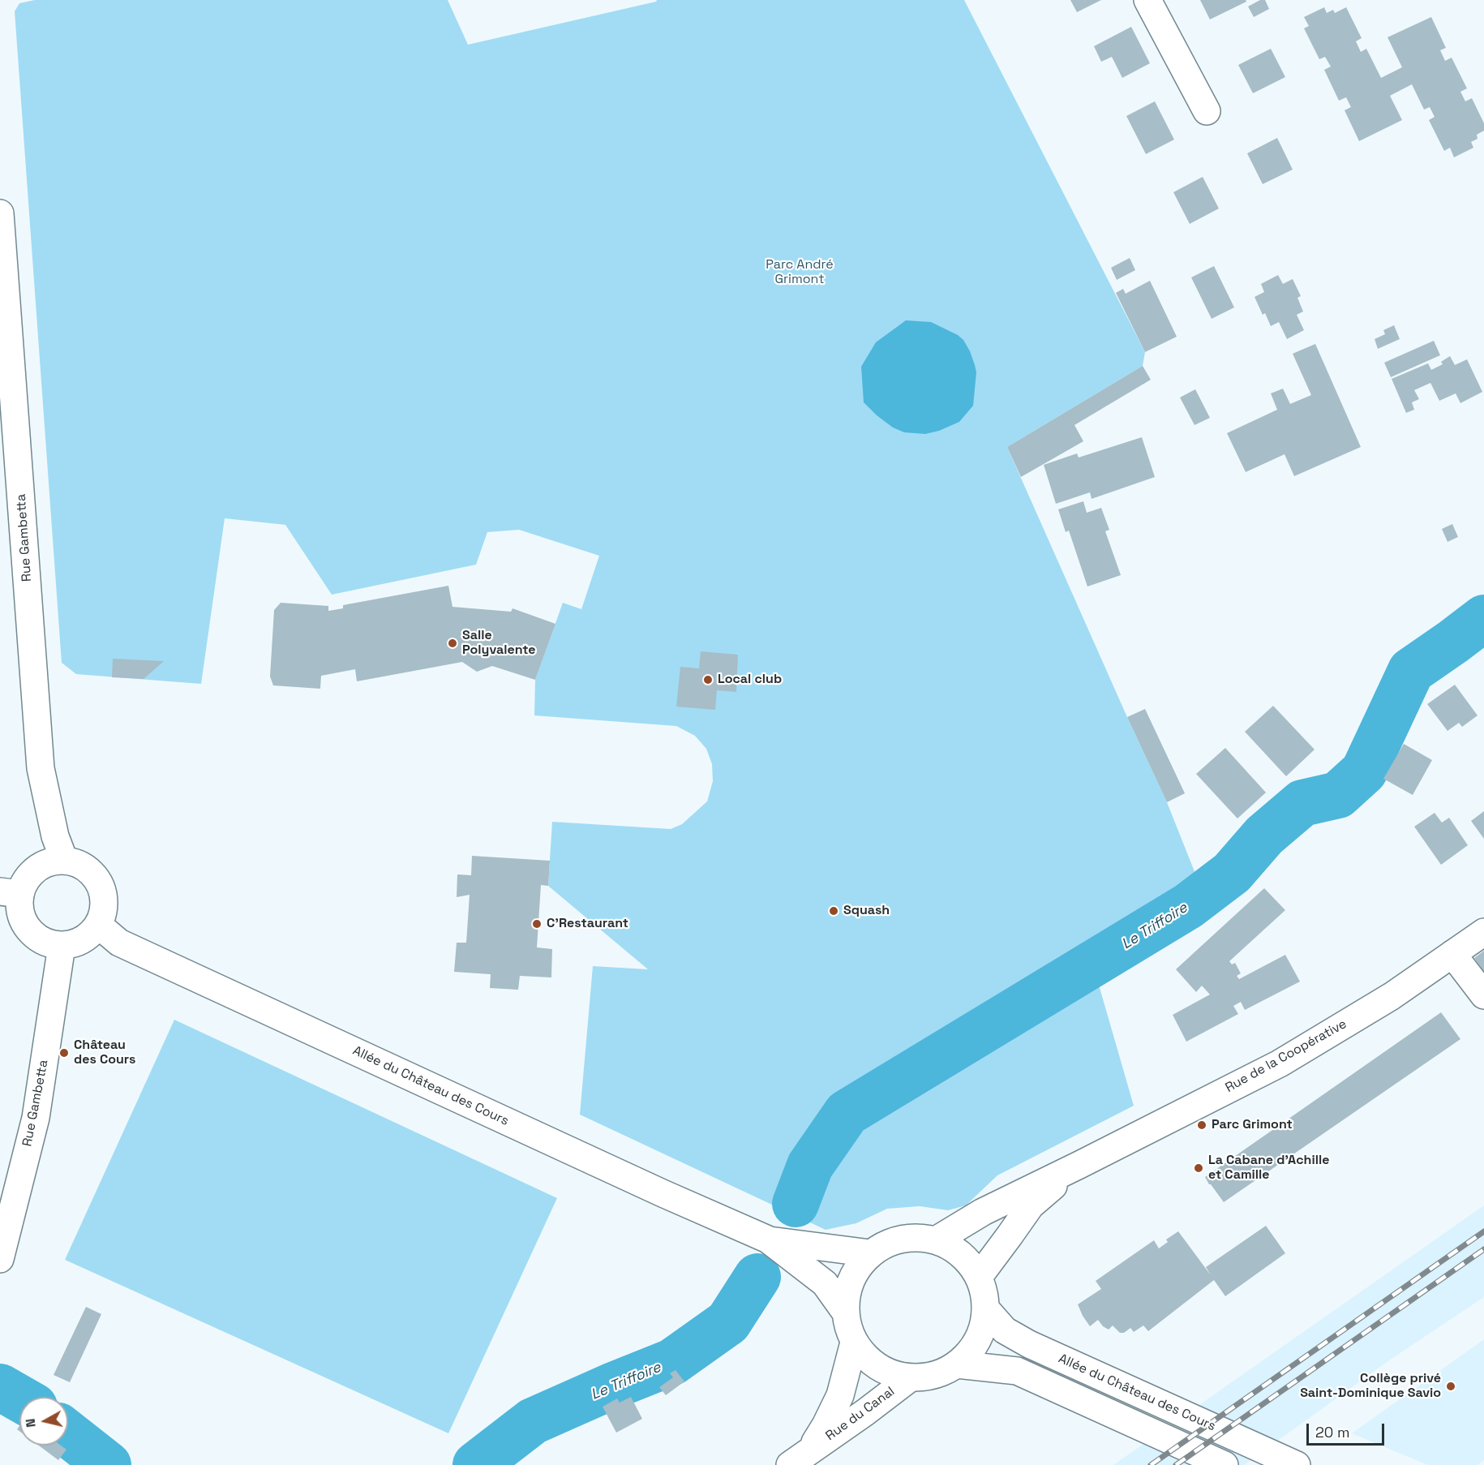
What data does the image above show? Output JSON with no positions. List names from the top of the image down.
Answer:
{
  "streets": {
    "street": [
      "Rue Gambetta",
      "Rue de la Coopérative",
      "Allée du Château des Cours",
      "Rue du Canal"
    ]
  },
  "crossings": [
    ["Rue Gambetta", "Allée du Château des Cours"],
    ["Rue de la Coopérative", "Allée du Château des Cours"],
    ["Rue de la Coopérative", "Rue du Canal"],
    ["Allée du Château des Cours", "Rue du Canal"]
  ],
  "water": ["Le Triffoire"],
  "parks": ["Parc André Grimont"],
  "places": [
    "Salle Polyvalente",
    "Local club",
    "Squash",
    "C'Restaurant",
    "Château des Cours",
    "Parc Grimont",
    "La Cabane d'Achille et Camille",
    "Collège privé Saint-Dominique Savio"
  ],
  "scale_bar": "20 m",
  "north": "left"
}
